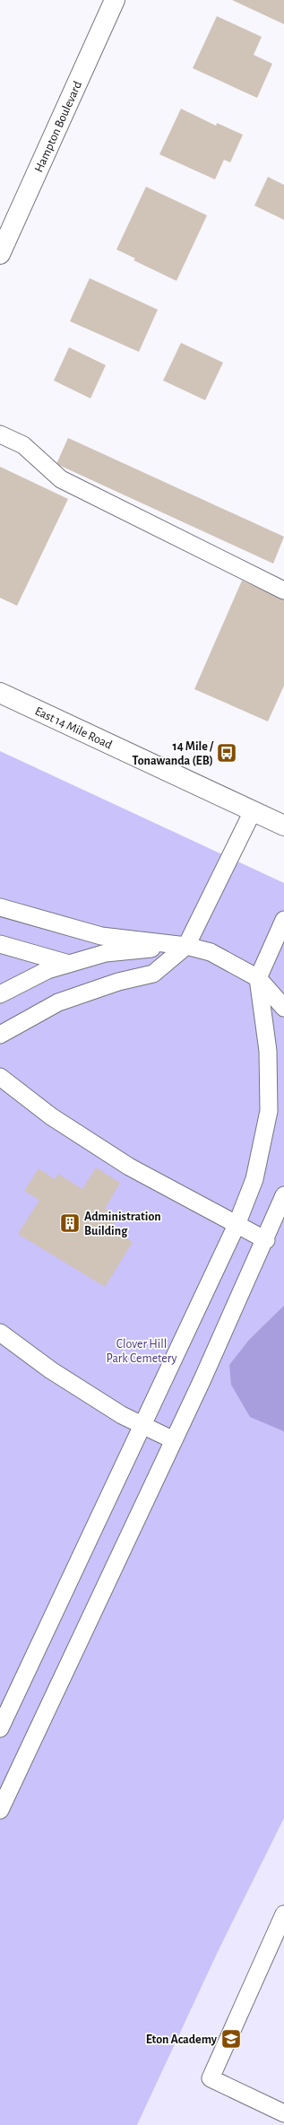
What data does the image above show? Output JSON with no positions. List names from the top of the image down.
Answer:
{
  "streets": {
    "main road": ["Hampton Boulevard", "East 14 Mile Road"]
  },
  "parks": ["Clover Hill Park Cemetery"],
  "places": {
    "bus stop": ["14 Mile / Tonawanda (EB)"],
    "building": ["Administration Building"],
    "school or university": ["Eton Academy"]
  }
}
